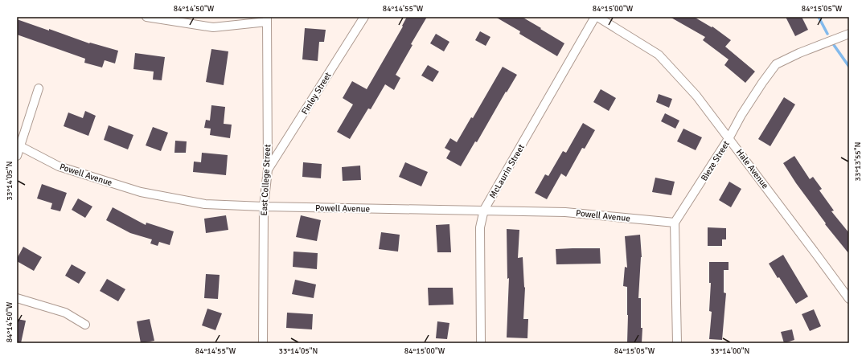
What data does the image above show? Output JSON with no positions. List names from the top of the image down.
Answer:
{
  "streets": {
    "street": [
      "Finley Street",
      "Bieze Street",
      "Hale Avenue",
      "McLaurin Street",
      "Powell Avenue",
      "East College Street"
    ]
  },
  "crossings": [
    ["Finley Street", "East College Street"],
    ["Bieze Street", "Hale Avenue"],
    ["Bieze Street", "Powell Avenue"],
    ["Hale Avenue", "McLaurin Street"],
    ["McLaurin Street", "Powell Avenue"],
    ["Powell Avenue", "East College Street"]
  ],
  "coordinates": [
    "84°14'50\"W",
    "84°14'55\"W",
    "84°15'00\"W",
    "84°15'05\"W",
    "33°13'55\"N",
    "33°14'05\"N",
    "33°14'00\"N"
  ]
}
